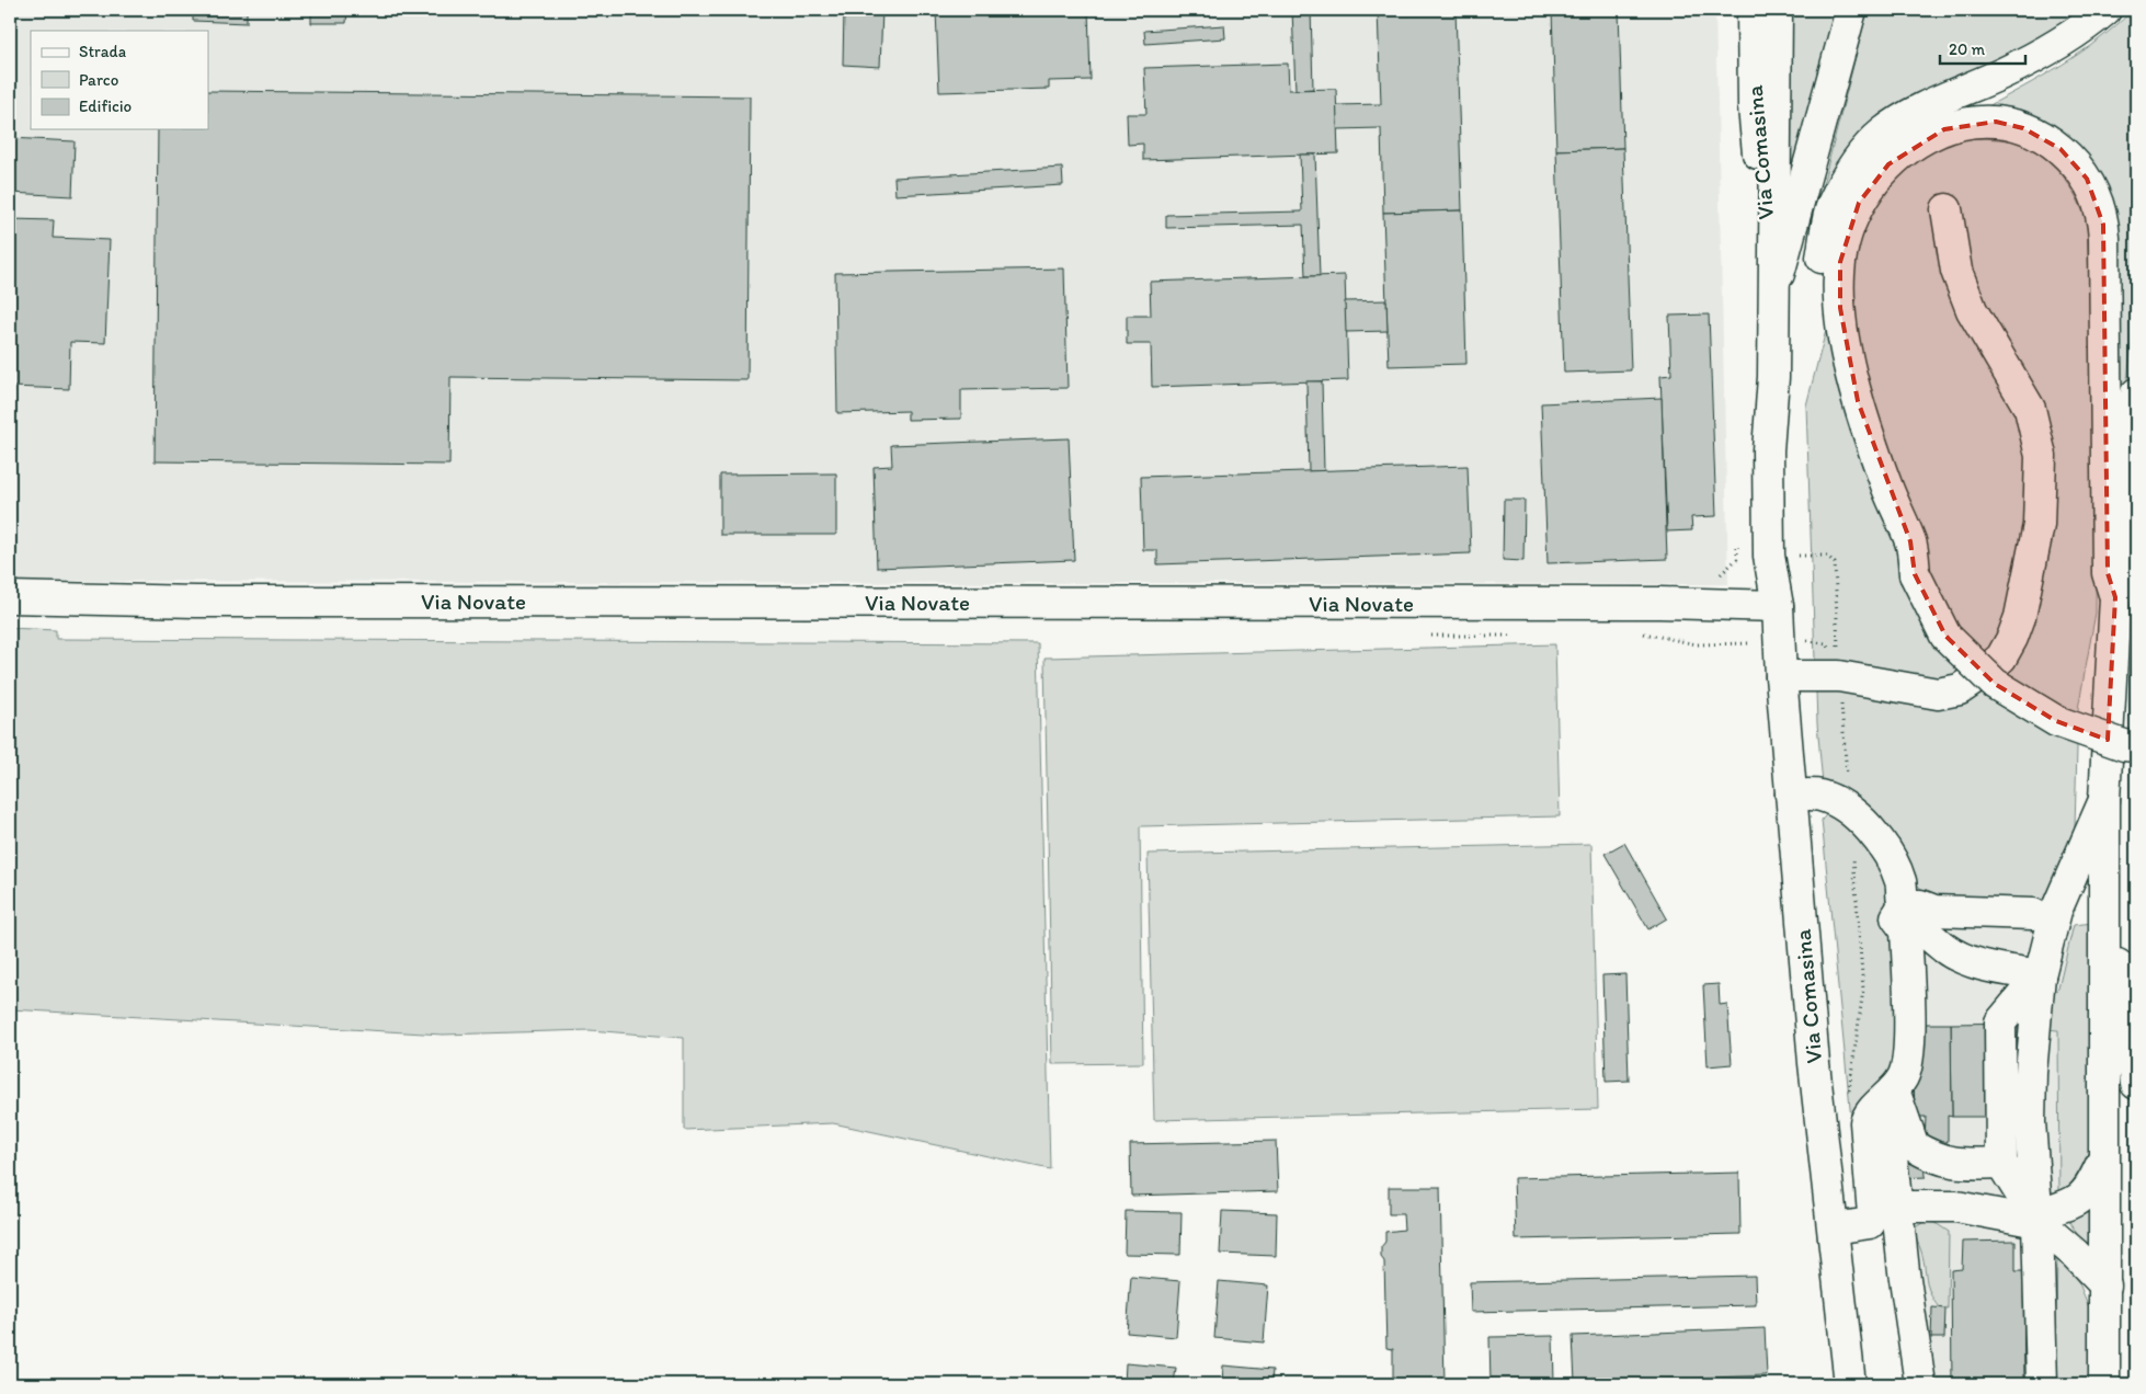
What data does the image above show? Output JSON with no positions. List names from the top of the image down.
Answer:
{
  "streets": {
    "main road": ["Via Comasina", "Via Novate"]
  },
  "crossings": [
    ["Via Comasina", "Via Novate"]
  ],
  "legend": ["Strada", "Parco", "Edificio"],
  "scale_bar": "20 m"
}
